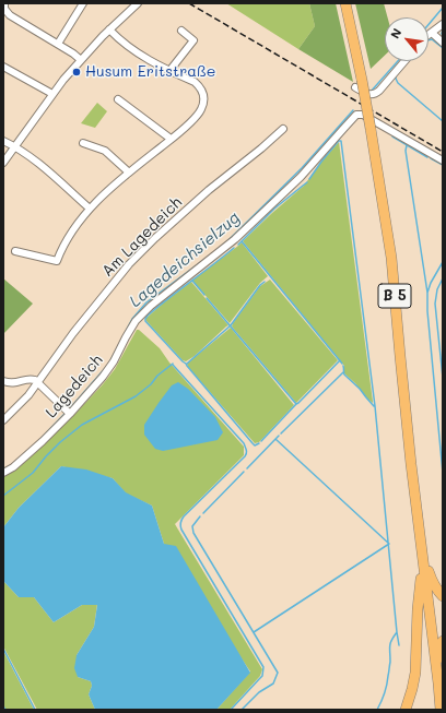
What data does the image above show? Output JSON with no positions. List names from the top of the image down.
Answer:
{
  "streets": {
    "highway": ["B 5"],
    "street": ["Am Lagedeich", "Lagedeich"]
  },
  "water": ["Lagedeichsielzug"],
  "places": ["Husum Eritstraße"],
  "north": "top left"
}
